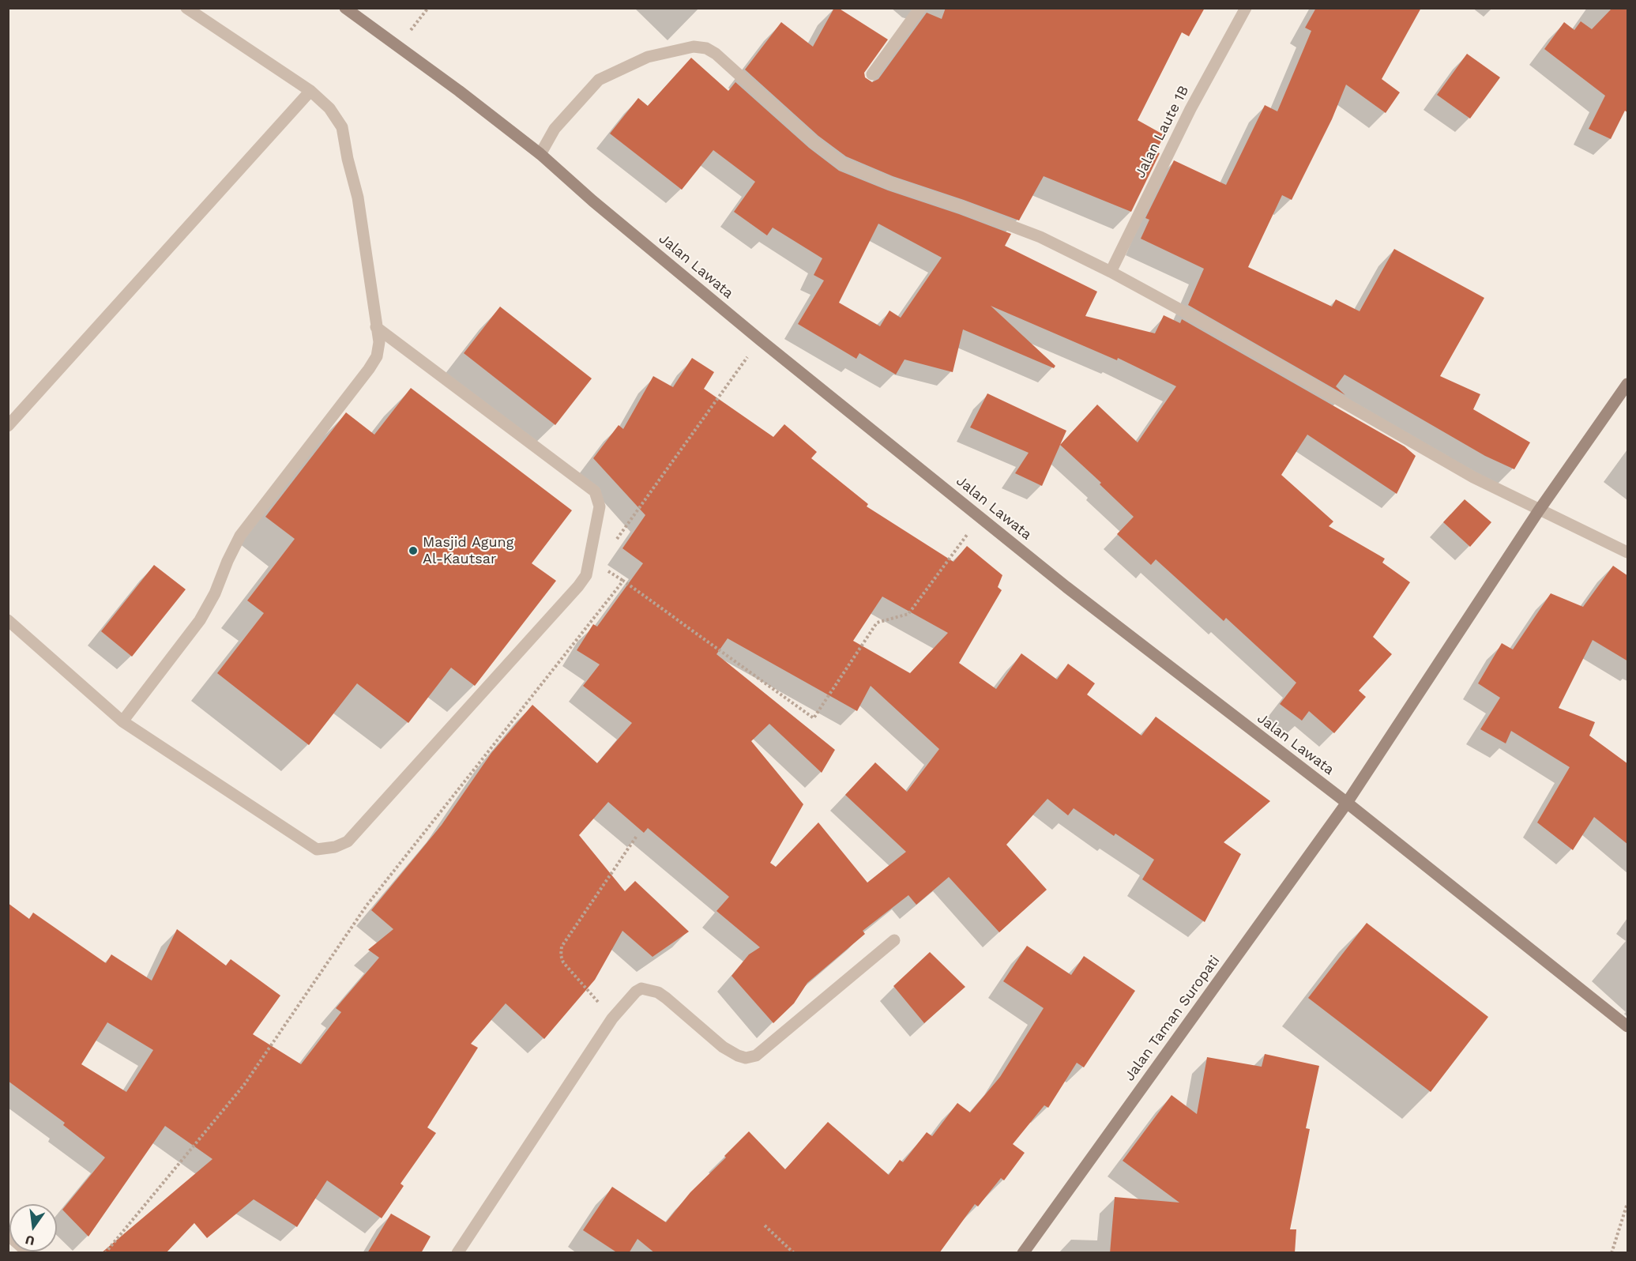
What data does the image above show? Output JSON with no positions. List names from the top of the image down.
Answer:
{
  "streets": {
    "street": ["Jalan Laute 1B", "Jalan Lawata", "Jalan Taman Suropati"]
  },
  "crossings": [
    ["Jalan Lawata", "Jalan Taman Suropati"]
  ],
  "places": ["Masjid Agung Al-Kautsar"],
  "north": "bottom"
}
